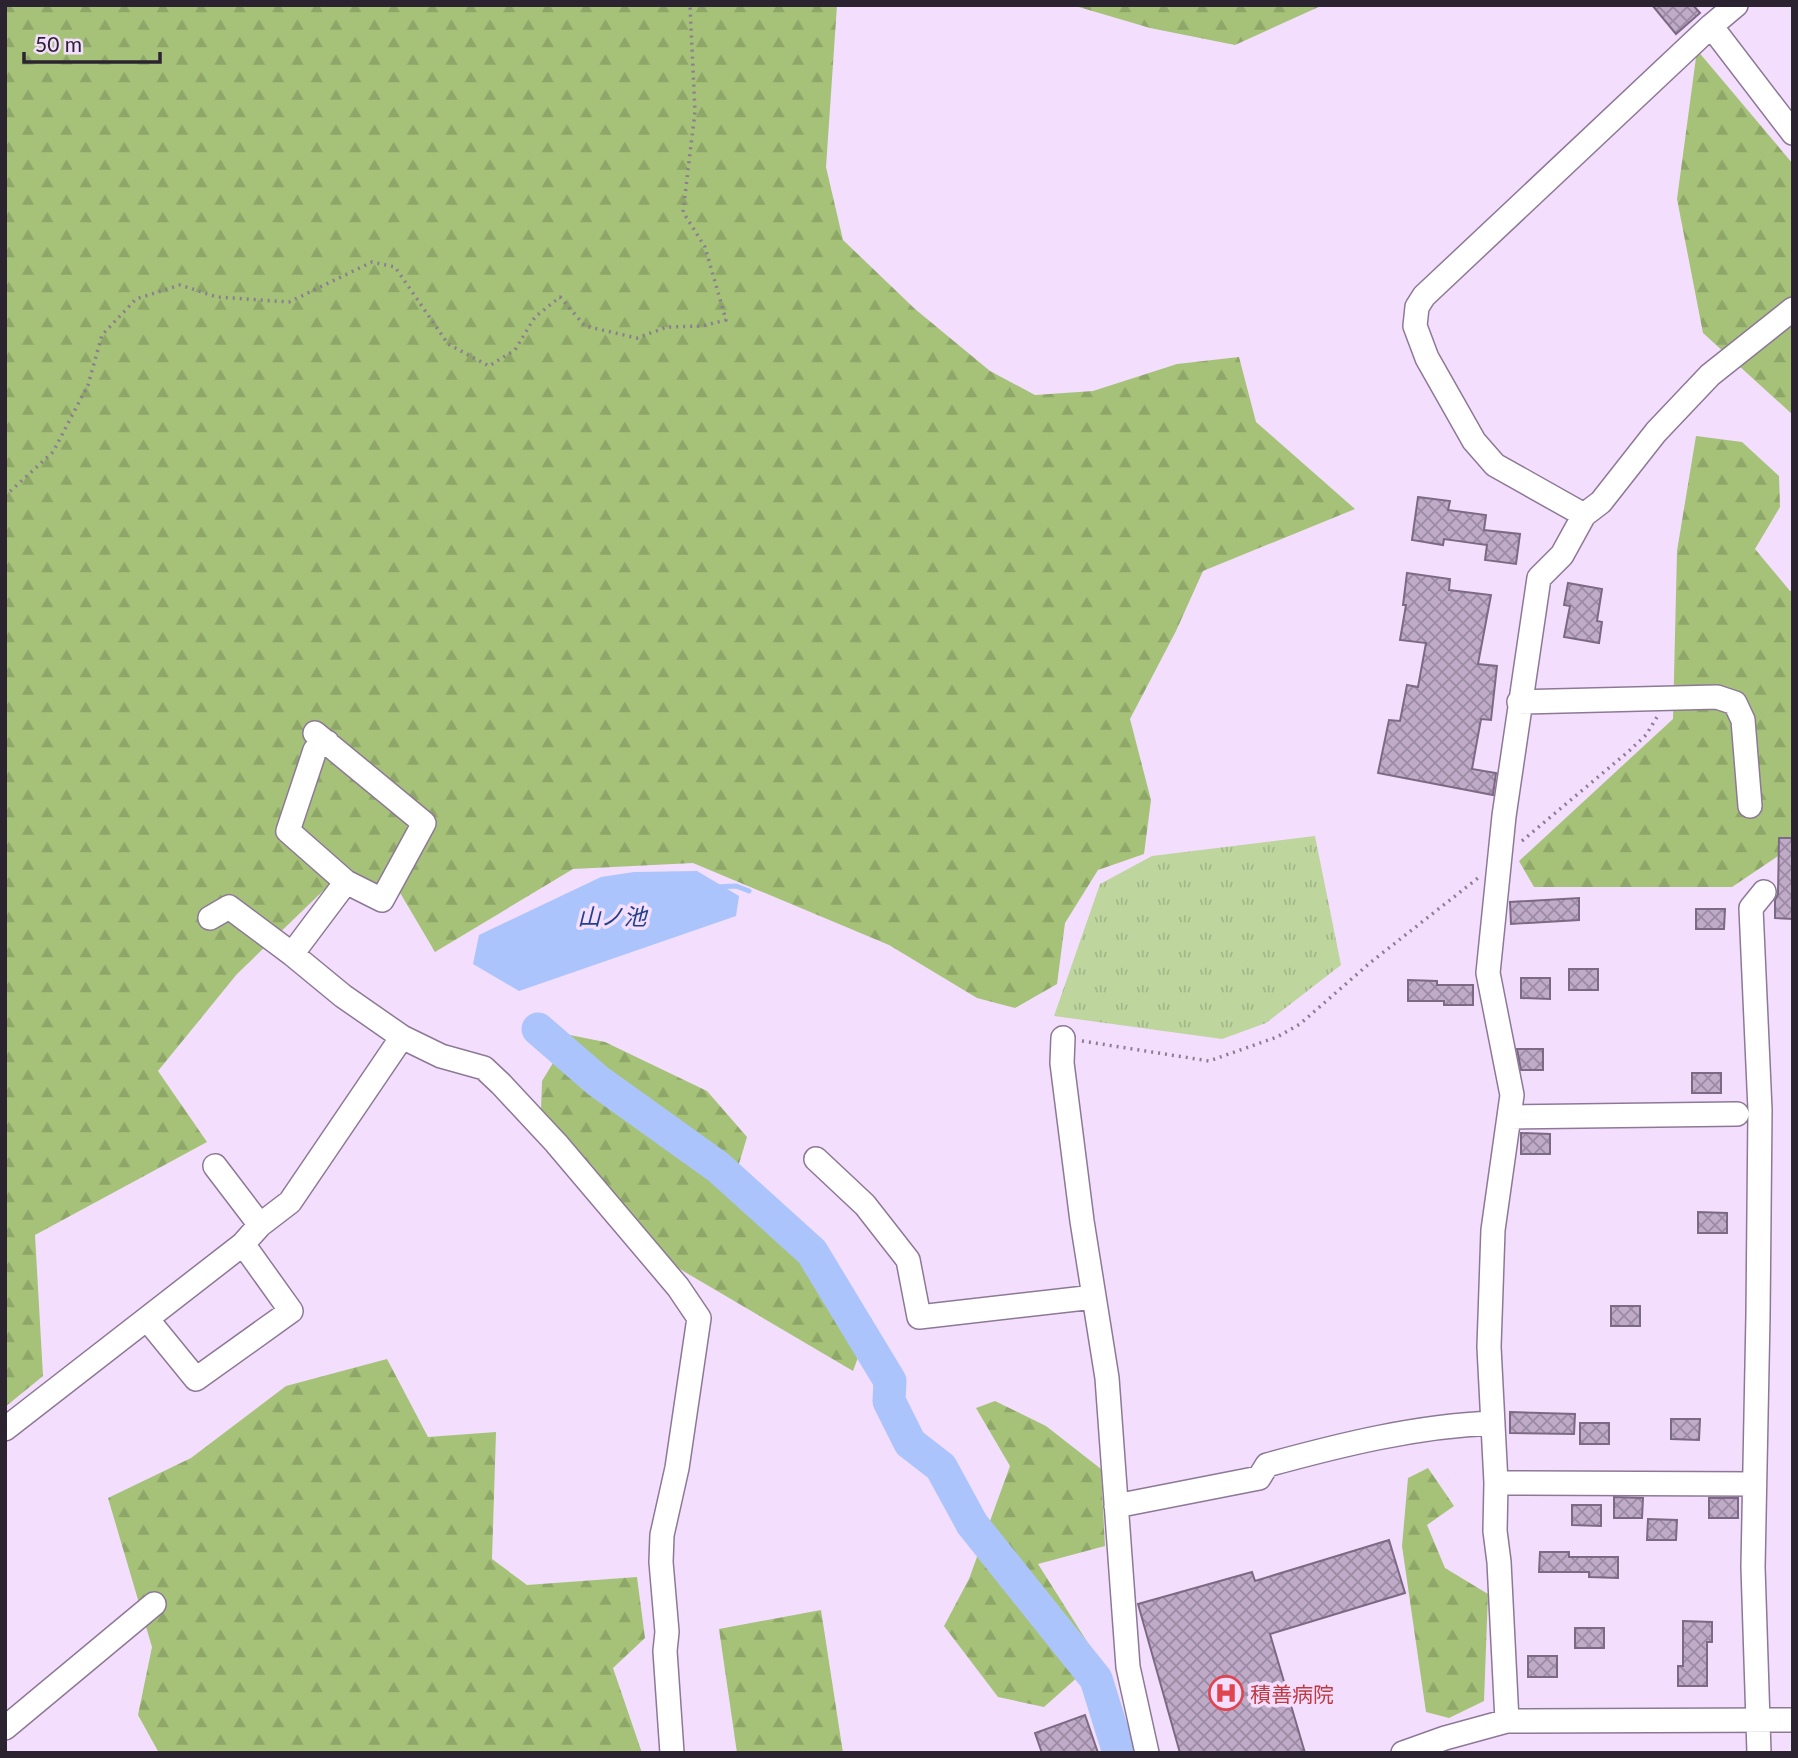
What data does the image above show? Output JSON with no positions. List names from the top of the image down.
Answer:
{
  "water": ["山ノ池"],
  "places": {
    "hospital": ["積善病院"]
  },
  "scale_bar": "50 m"
}
